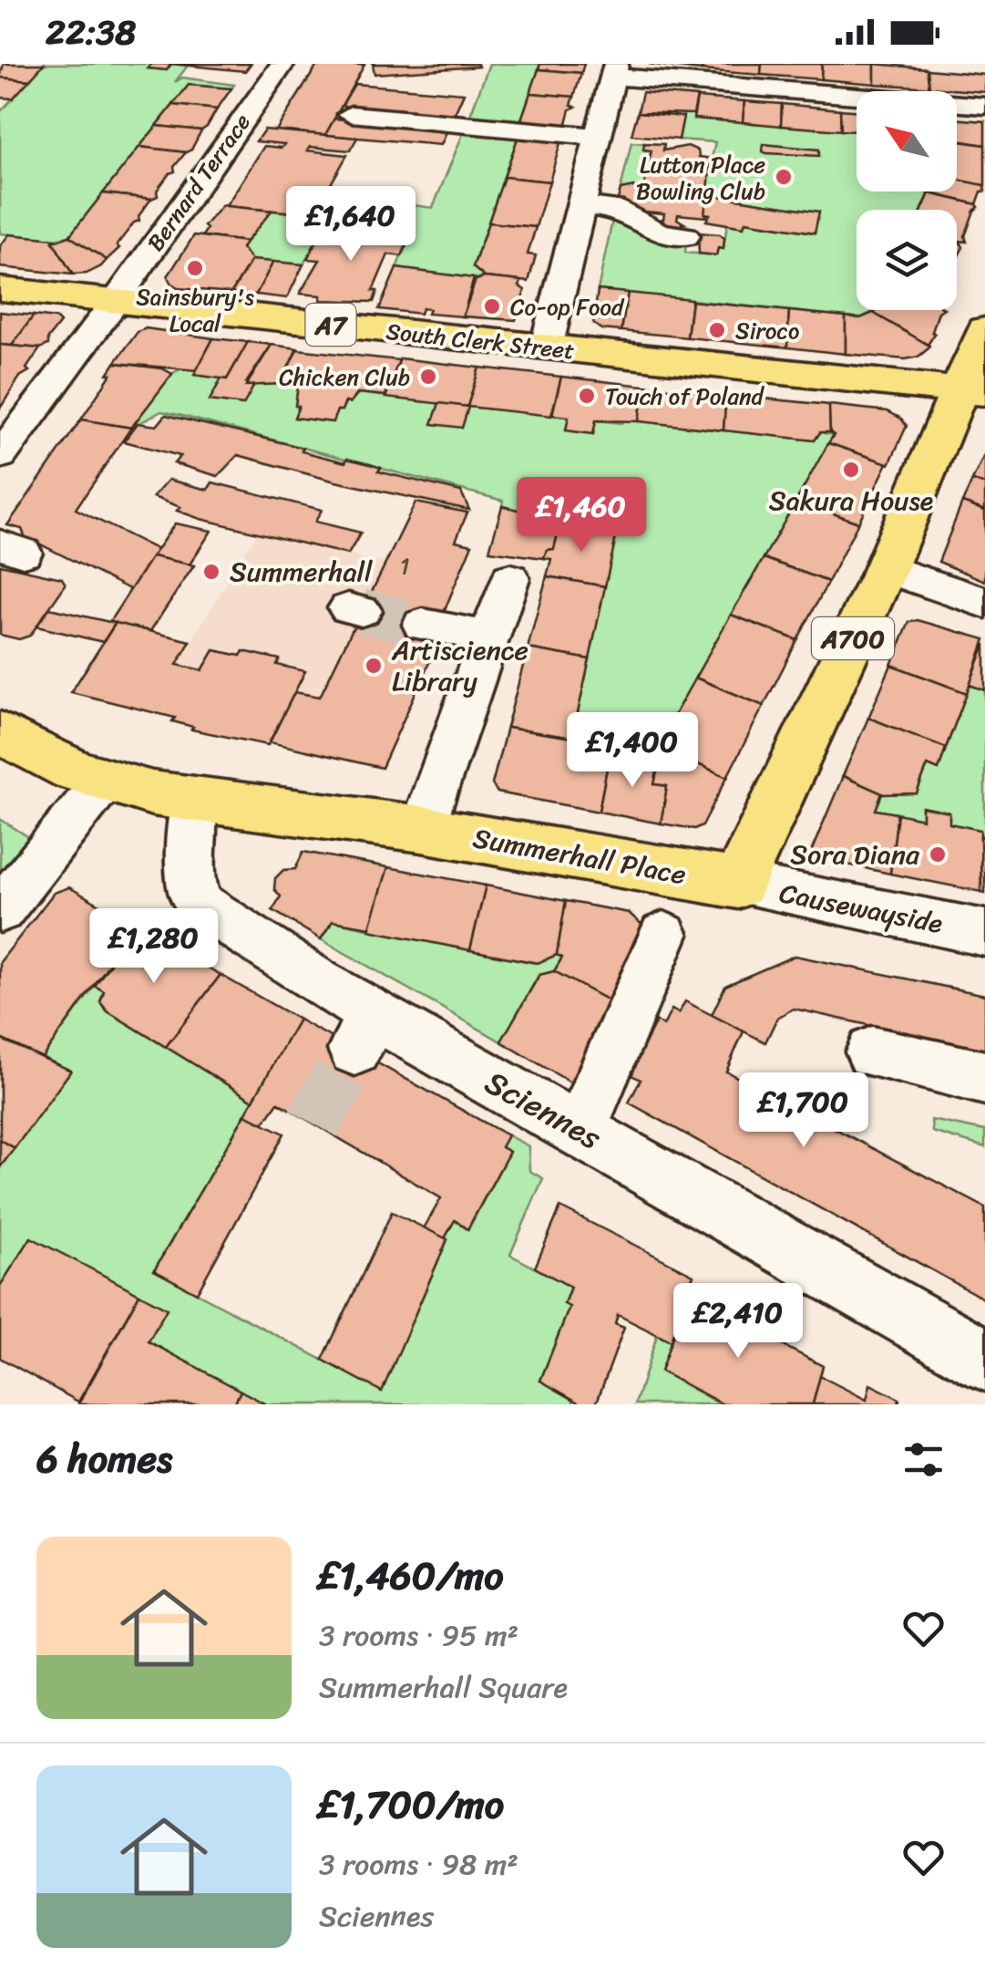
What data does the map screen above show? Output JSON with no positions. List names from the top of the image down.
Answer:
{
  "streets": {
    "main road": [
      "A7",
      "South Clerk Street",
      "A700",
      "Summerhall Place"
    ],
    "street": ["Bernard Terrace", "Causewayside", "Sciennes"]
  },
  "crossings": [
    ["Bernard Terrace", "South Clerk Street"],
    ["South Clerk Street", "A700"],
    ["A700", "Summerhall Place"],
    ["A700", "Causewayside"],
    ["Summerhall Place", "Causewayside"]
  ],
  "places": [
    "Lutton Place Bowling Club",
    "Sainsbury's Local",
    "Co-op Food",
    "Siroco",
    "Chicken Club",
    "Touch of Poland",
    "Sakura House",
    "Summerhall",
    "Artiscience Library",
    "Sora Diana"
  ],
  "house_numbers": ["1"],
  "north": "top left",
  "page": {
    "status": "22:38",
    "price": [
      "£1,640",
      "£1,460",
      "£1,400",
      "£1,280",
      "£1,700",
      "£2,410"
    ],
    "heading": "6 homes",
    "list": [
      {
        "name": "£1,460/mo",
        "note": "3 rooms · 95 m² · Summerhall Square"
      },
      {
        "name": "£1,700/mo",
        "note": "3 rooms · 98 m² · Sciennes"
      }
    ]
  }
}
